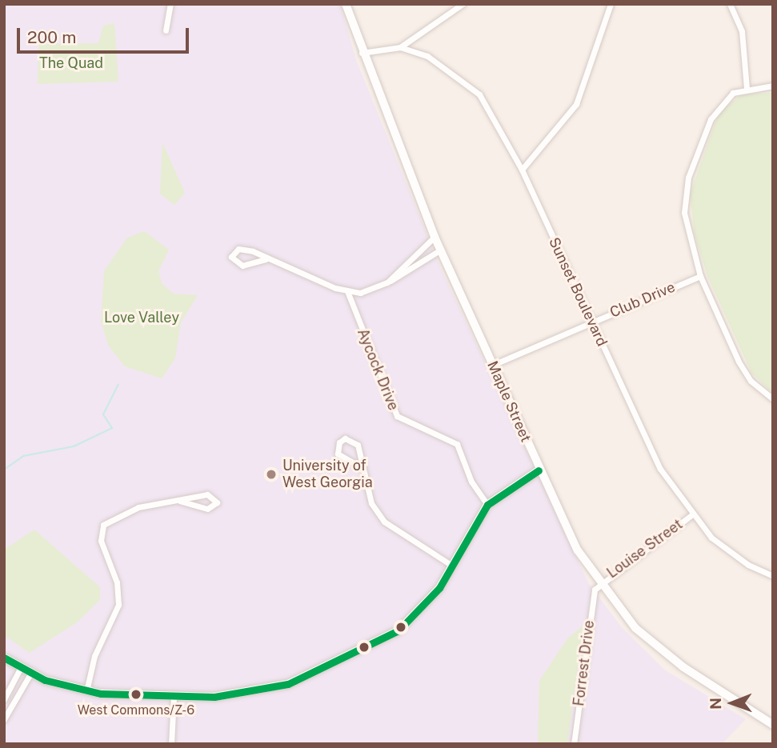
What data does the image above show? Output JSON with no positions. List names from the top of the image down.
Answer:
{
  "streets": {
    "main road": ["Maple Street"],
    "street": [
      "Sunset Boulevard",
      "Club Drive",
      "Aycock Drive",
      "Louise Street",
      "Forrest Drive"
    ]
  },
  "crossings": [
    ["Sunset Boulevard", "Club Drive"],
    ["Sunset Boulevard", "Maple Street"],
    ["Sunset Boulevard", "Louise Street"],
    ["Club Drive", "Maple Street"],
    ["Maple Street", "Louise Street"],
    ["Maple Street", "Forrest Drive"],
    ["Louise Street", "Forrest Drive"]
  ],
  "parks": ["The Quad", "Love Valley"],
  "places": ["University of West Georgia", "West Commons/Z-6"],
  "scale_bar": "200 m",
  "north": "left"
}
